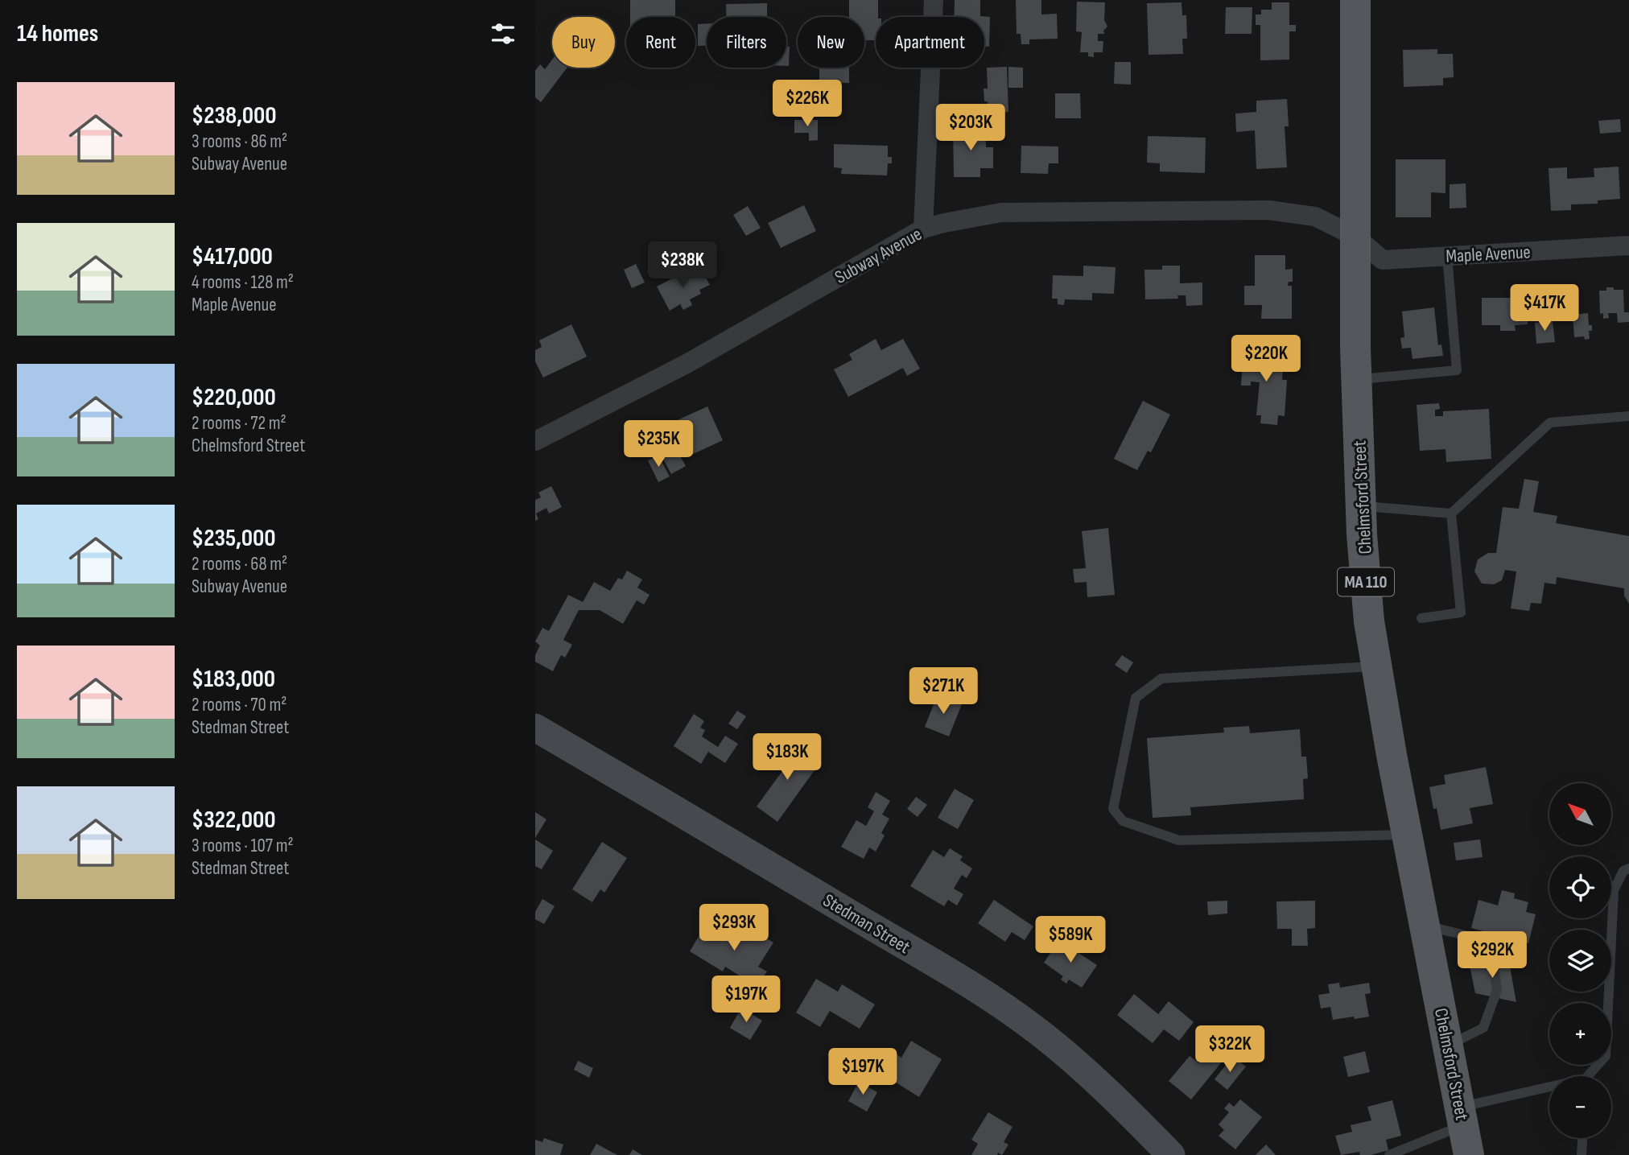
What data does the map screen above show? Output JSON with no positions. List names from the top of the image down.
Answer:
{
  "streets": {
    "main road": ["Chelmsford Street", "MA 110", "Stedman Street"],
    "street": ["Maple Avenue", "Subway Avenue"]
  },
  "crossings": [
    ["Maple Avenue", "Subway Avenue"],
    ["Maple Avenue", "Chelmsford Street"],
    ["Subway Avenue", "Chelmsford Street"]
  ],
  "north": "top left",
  "page": {
    "heading": "14 homes",
    "chip": [
      "Buy",
      "Rent",
      "Filters",
      "New",
      "Apartment"
    ],
    "list": [
      {
        "name": "$238,000",
        "note": "3 rooms · 86 m² · Subway Avenue"
      },
      {
        "name": "$417,000",
        "note": "4 rooms · 128 m² · Maple Avenue"
      },
      {
        "name": "$220,000",
        "note": "2 rooms · 72 m² · Chelmsford Street"
      },
      {
        "name": "$235,000",
        "note": "2 rooms · 68 m² · Subway Avenue"
      },
      {
        "name": "$183,000",
        "note": "2 rooms · 70 m² · Stedman Street"
      },
      {
        "name": "$322,000",
        "note": "3 rooms · 107 m² · Stedman Street"
      }
    ],
    "price": [
      "$226K",
      "$203K",
      "$238K",
      "$417K",
      "$220K",
      "$235K",
      "$271K",
      "$183K",
      "$293K",
      "$589K",
      "$292K",
      "$197K",
      "$322K",
      "$197K"
    ],
    "map_buttons": ["+", "−"]
  }
}
